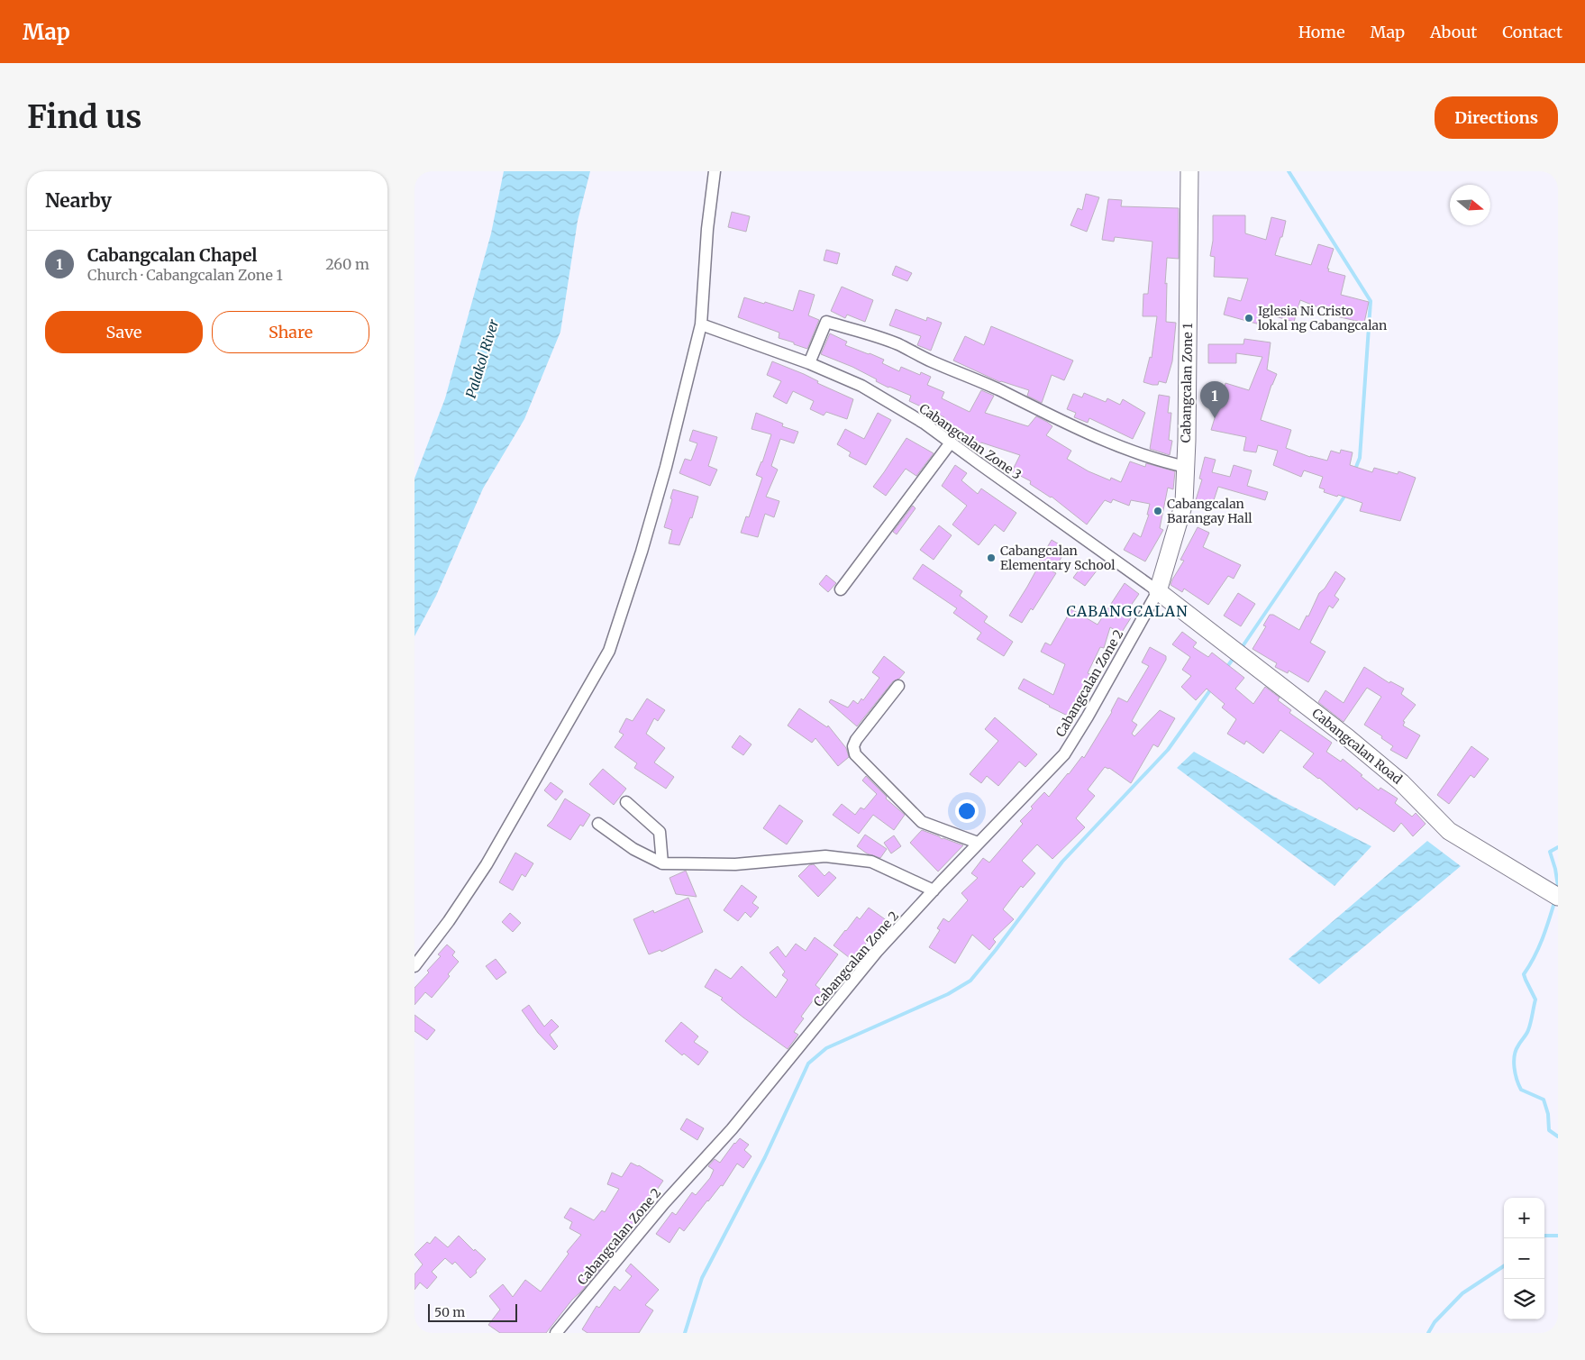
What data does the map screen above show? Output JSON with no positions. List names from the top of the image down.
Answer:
{
  "streets": {
    "street": [
      "Cabangcalan Zone 1",
      "Cabangcalan Zone 3",
      "Cabangcalan Zone 2",
      "Cabangcalan Road"
    ]
  },
  "crossings": [
    ["Cabangcalan Zone 1", "Cabangcalan Zone 3"],
    ["Cabangcalan Zone 1", "Cabangcalan Zone 2"],
    ["Cabangcalan Zone 1", "Cabangcalan Road"],
    ["Cabangcalan Zone 3", "Cabangcalan Zone 2"],
    ["Cabangcalan Zone 3", "Cabangcalan Road"],
    ["Cabangcalan Zone 2", "Cabangcalan Road"]
  ],
  "districts": ["CABANGCALAN"],
  "water": ["Palakol River"],
  "places": ["Iglesia Ni Cristo lokal ng Cabangcalan", "Cabangcalan Barangay Hall", "Cabangcalan Elementary School"],
  "scale_bar": "50 m",
  "north": "right",
  "page": {
    "header": "Map",
    "nav": [
      "Home",
      "Map",
      "About",
      "Contact"
    ],
    "buttons": [
      "Directions",
      ["Save", "Share"]
    ],
    "title": "Find us",
    "heading": "Nearby",
    "list": [
      {
        "mark": "1",
        "name": "Cabangcalan Chapel",
        "note": "Church · Cabangcalan Zone 1",
        "value": "260 m"
      }
    ],
    "pins": "1",
    "map_buttons": ["+", "−"],
    "scale": "50 m"
  }
}
